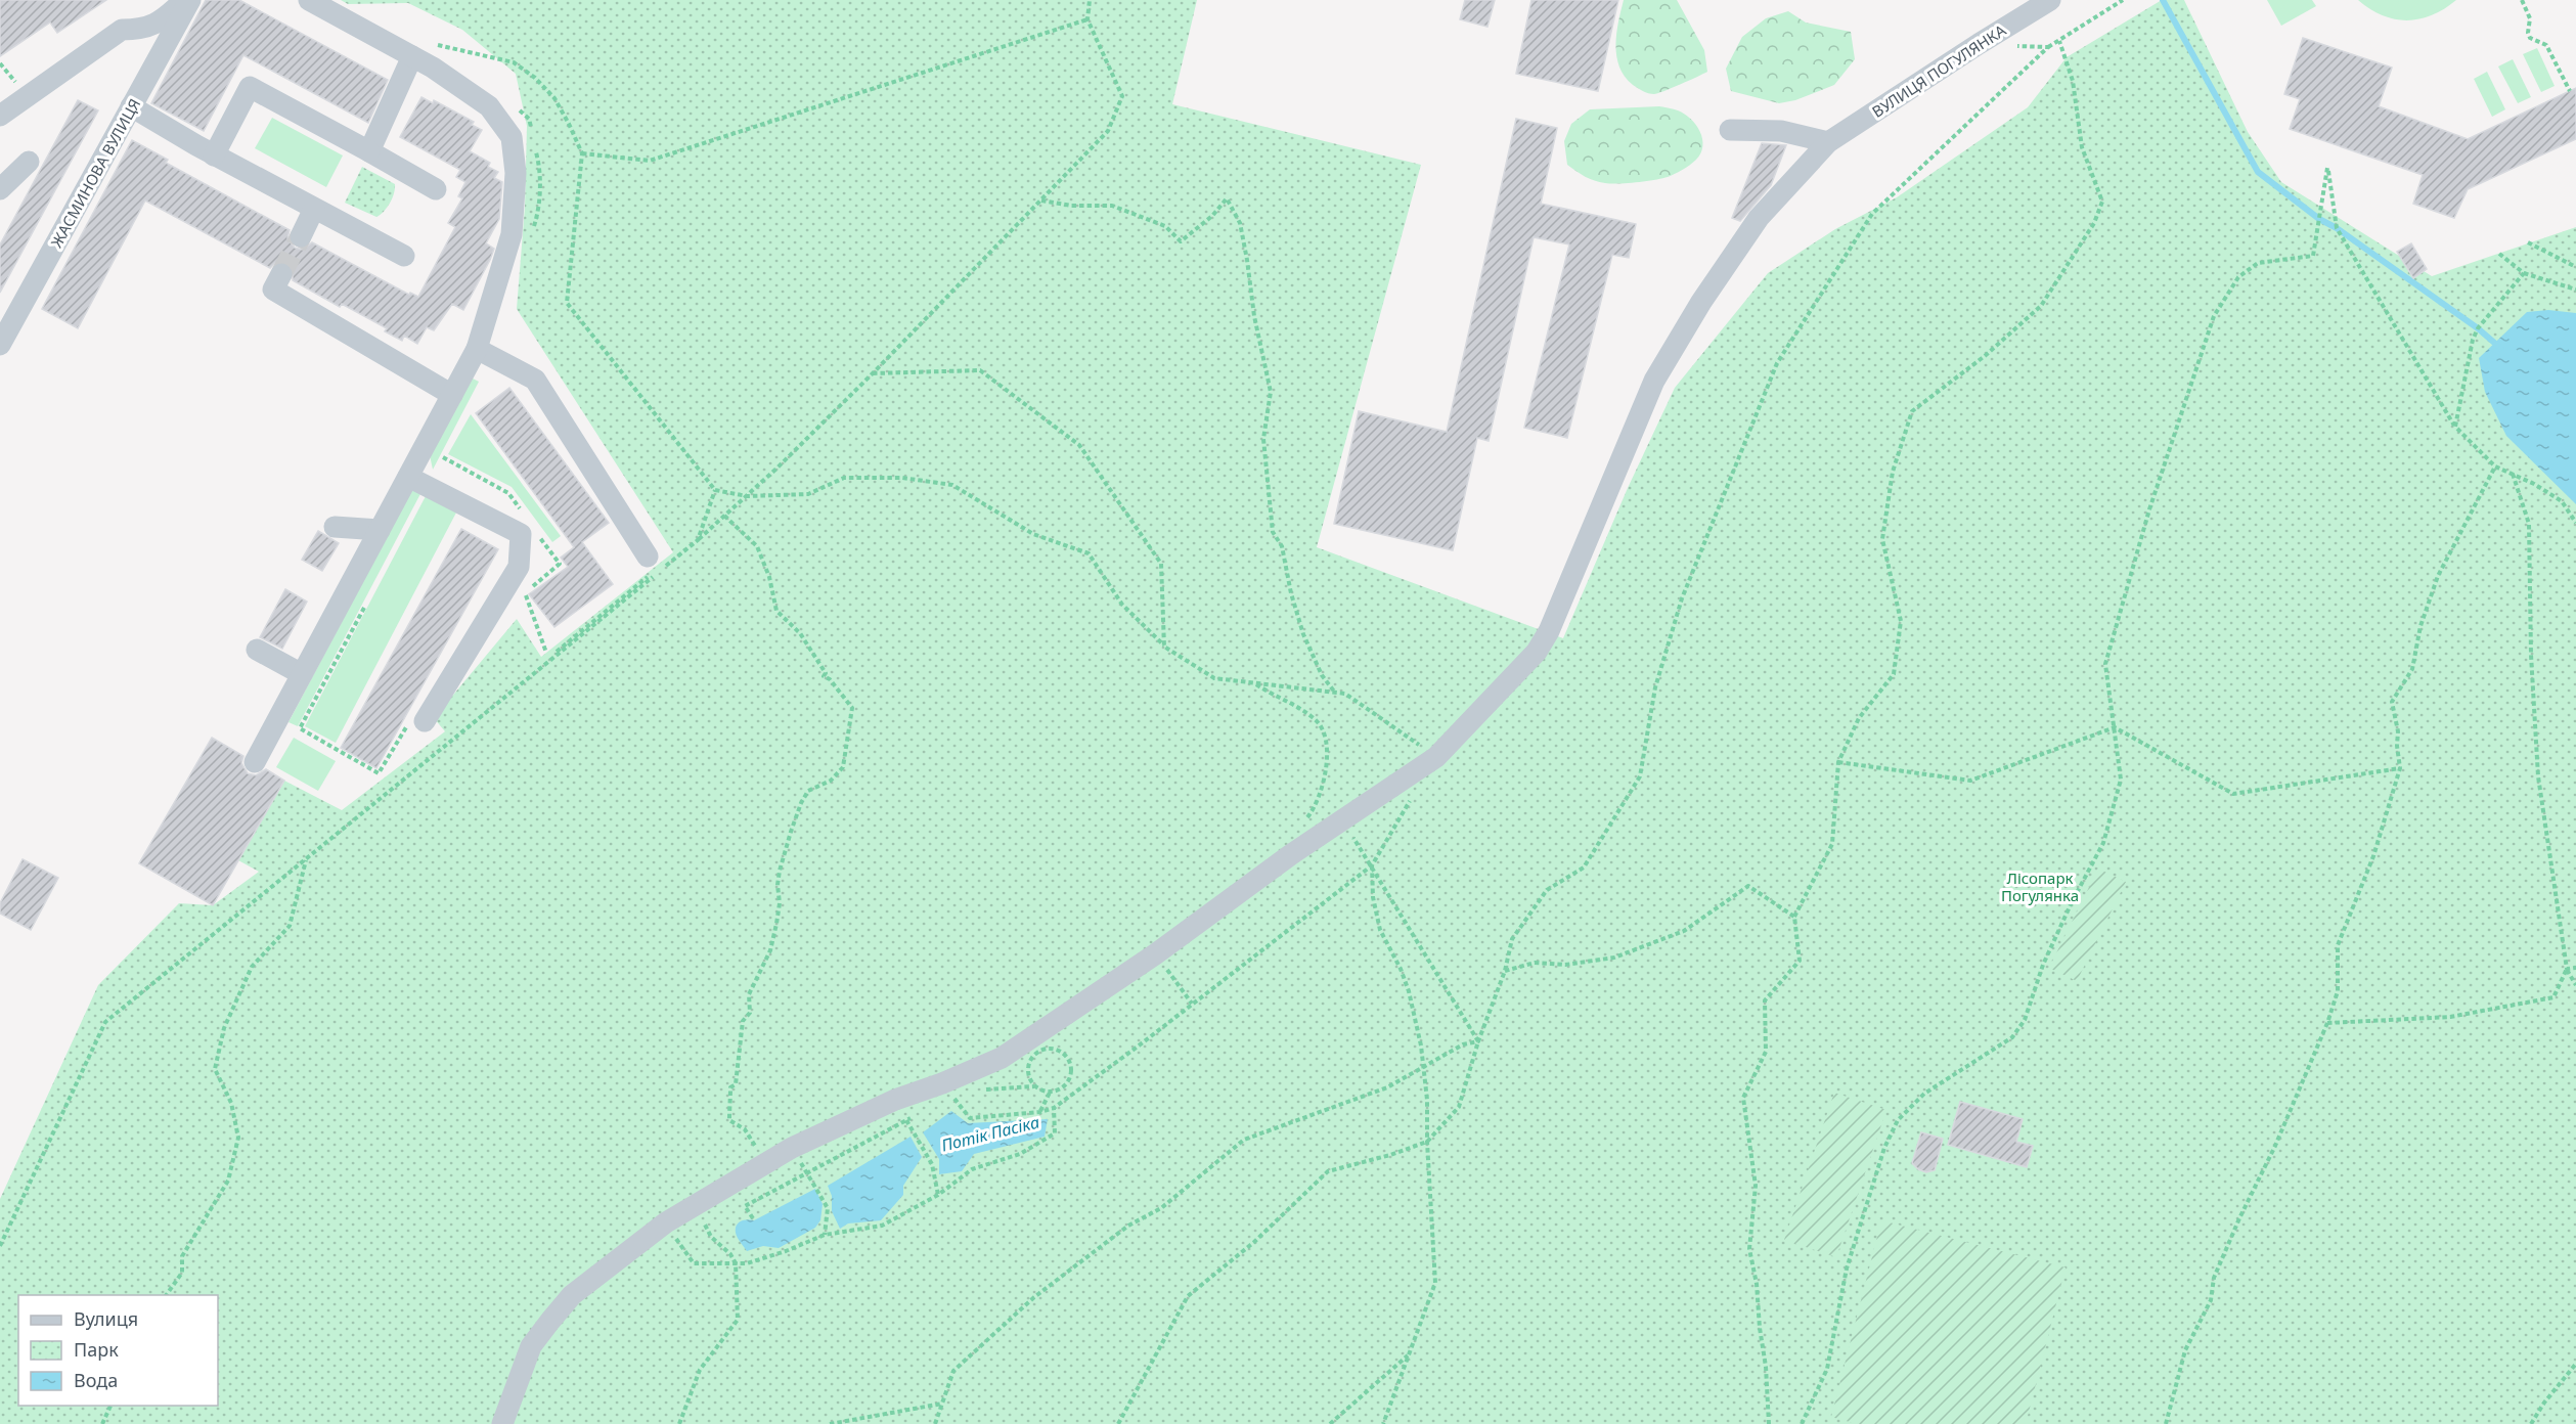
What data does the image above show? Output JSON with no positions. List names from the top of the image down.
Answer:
{
  "streets": {
    "street": ["ВУЛИЦЯ ПОГУЛЯНКА", "ЖАСМИНОВА ВУЛИЦЯ"]
  },
  "water": ["Потік Пасіка"],
  "parks": ["Лісопарк Погулянка"],
  "legend": ["Вулиця", "Парк", "Вода"]
}
